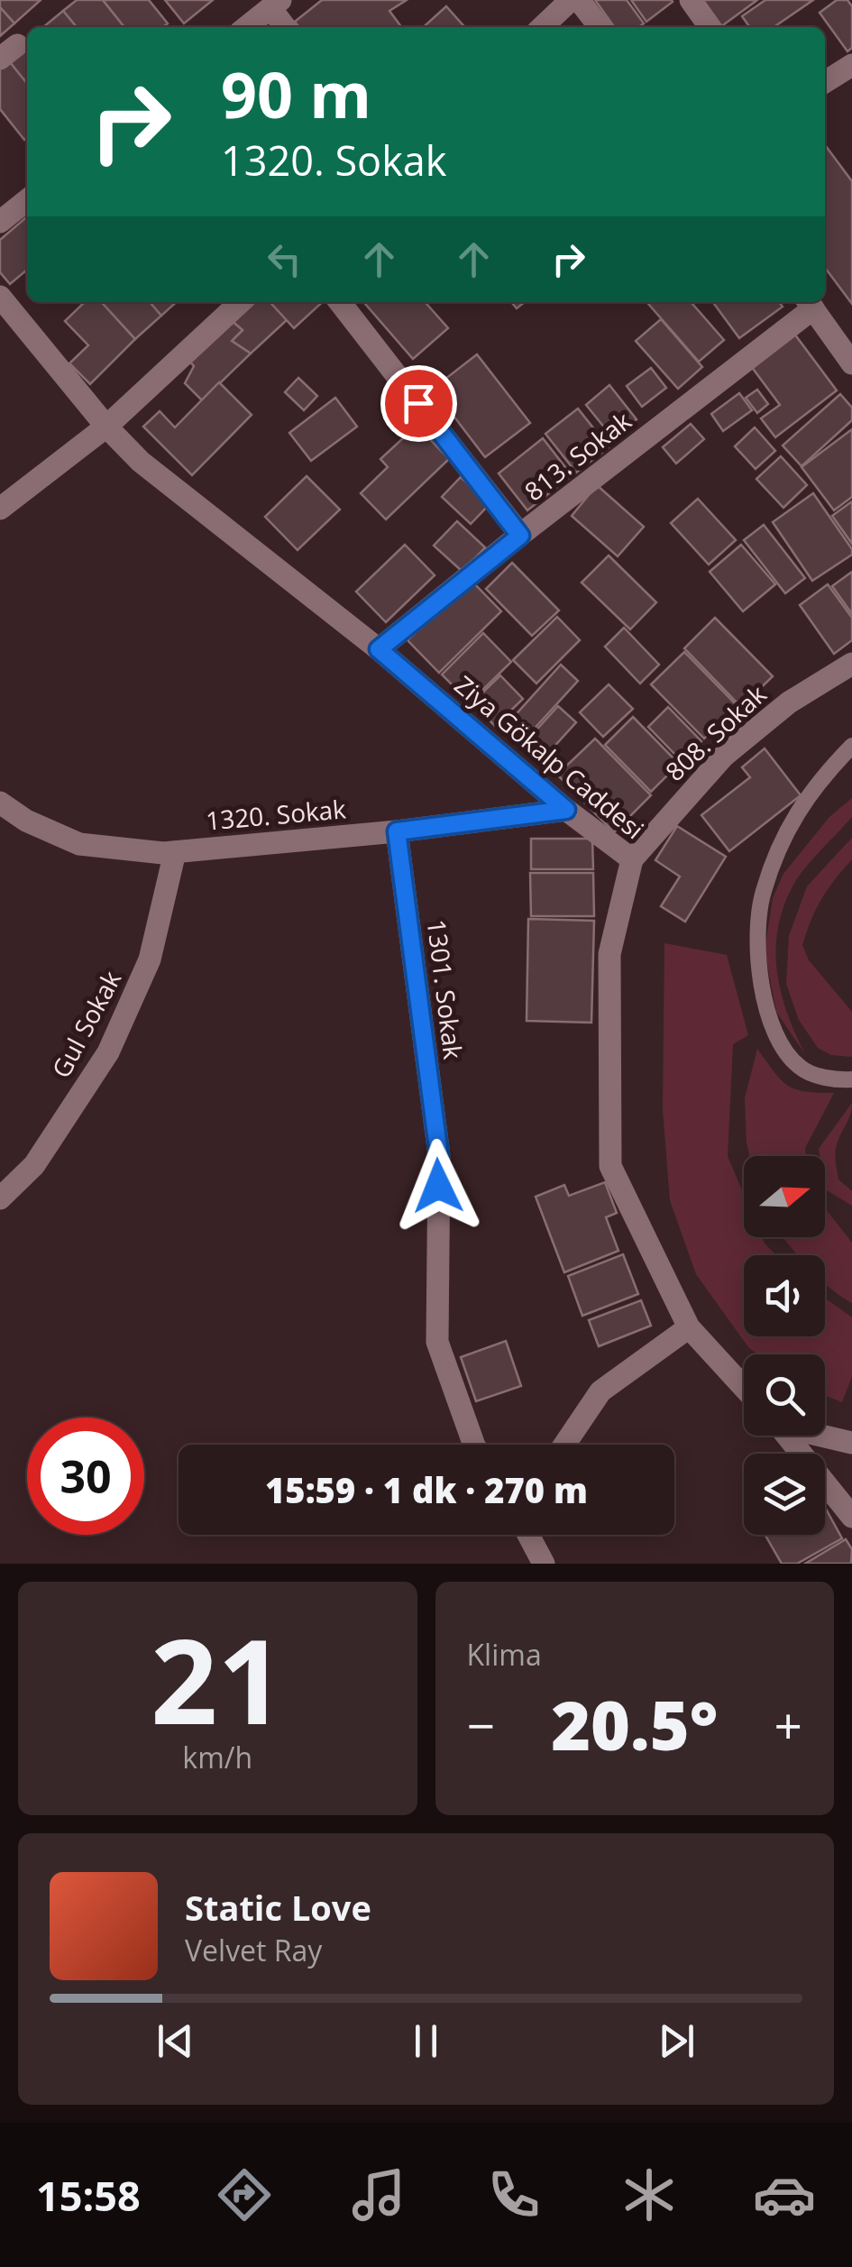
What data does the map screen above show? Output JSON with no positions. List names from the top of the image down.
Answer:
{
  "streets": {
    "street": [
      "813. Sokak",
      "808. Sokak",
      "Ziya Gökalp Caddesi",
      "1320. Sokak",
      "1301. Sokak",
      "Gul Sokak"
    ]
  },
  "crossings": [
    ["813. Sokak", "Ziya Gökalp Caddesi"],
    ["808. Sokak", "Ziya Gökalp Caddesi"],
    ["Ziya Gökalp Caddesi", "1320. Sokak"],
    ["1320. Sokak", "1301. Sokak"],
    ["1320. Sokak", "Gul Sokak"]
  ],
  "north": "right",
  "page": {
    "turn": ["90 m", "1320. Sokak"],
    "limit": "30",
    "trip": "15:59 · 1 dk · 270 m",
    "tile": [
      ["21", "km/h"],
      "Klima"
    ],
    "heat": ["−", "20.5°", "+"],
    "song": ["Static Love", "Velvet Ray"],
    "tabs": "15:58"
  }
}
